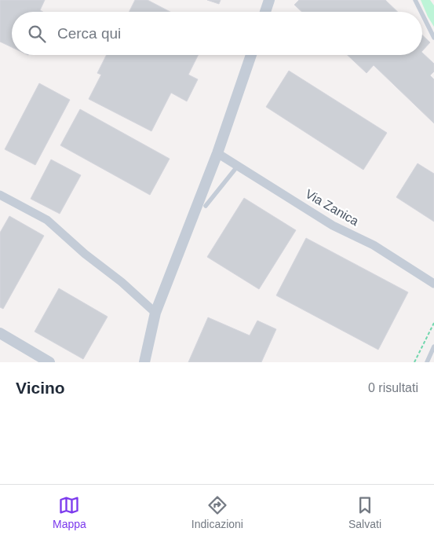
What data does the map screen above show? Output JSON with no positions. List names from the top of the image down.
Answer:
{
  "streets": {
    "street": ["Via Zanica"]
  },
  "page": {
    "search": "Cerca qui",
    "heading": ["Vicino", "0 risultati"],
    "nav": ["Mappa", "Indicazioni", "Salvati"]
  }
}
